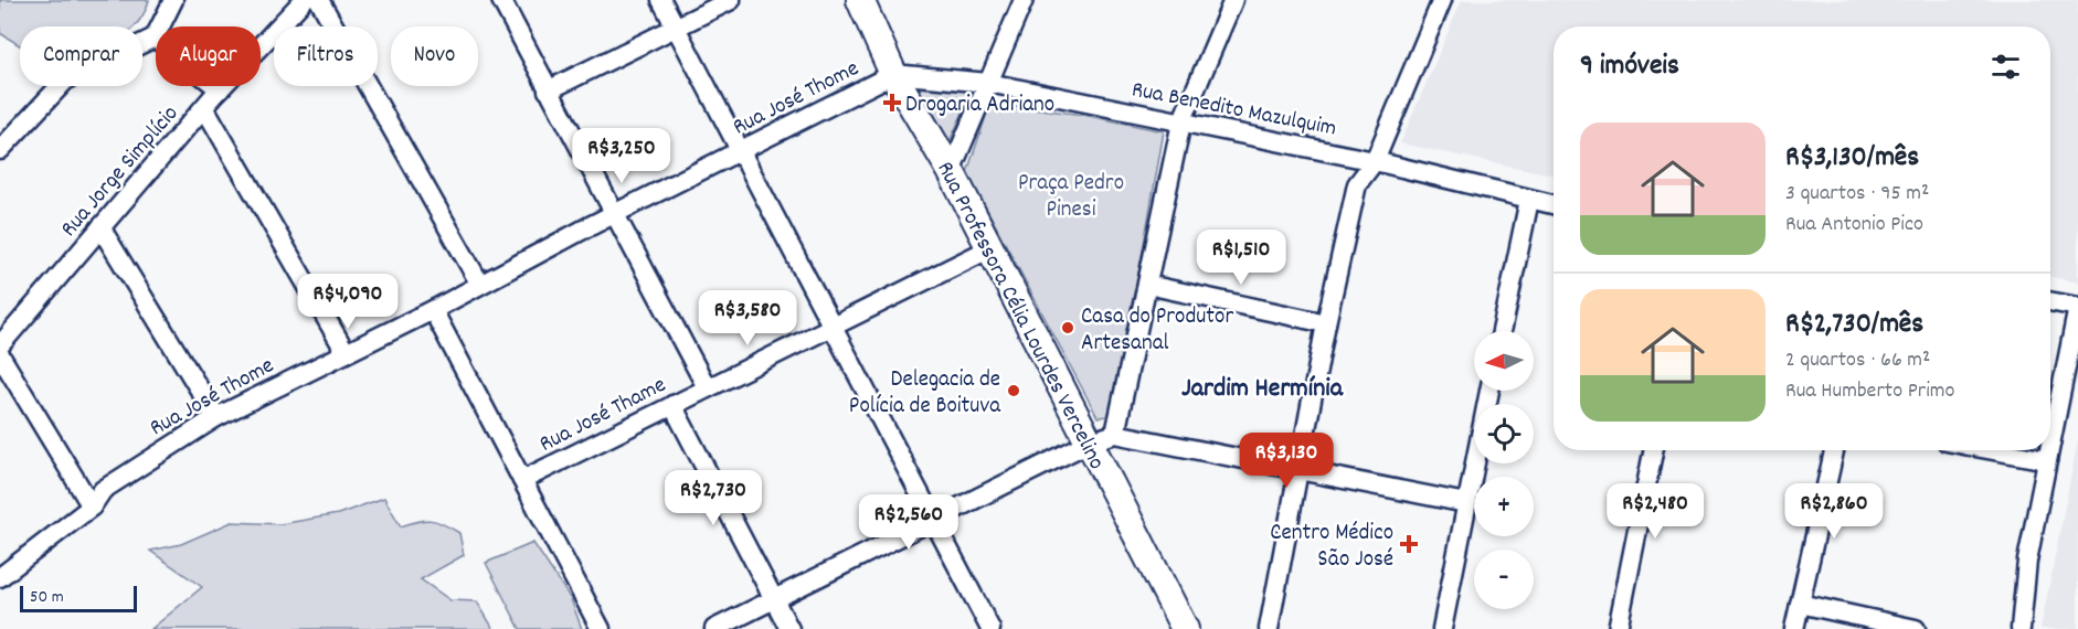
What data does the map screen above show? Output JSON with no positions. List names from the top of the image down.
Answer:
{
  "streets": {
    "main road": ["Rua Professora Célia Lourdes Vercelino"],
    "street": [
      "Rua José Thome",
      "Rua Benedito Mazulquim",
      "Rua Jorge Simplício",
      "Rua José Thame"
    ]
  },
  "crossings": [
    ["Rua José Thome", "Rua Benedito Mazulquim"],
    ["Rua José Thome", "Rua Professora Célia Lourdes Vercelino"],
    ["Rua Benedito Mazulquim", "Rua Professora Célia Lourdes Vercelino"],
    ["Rua Professora Célia Lourdes Vercelino", "Rua José Thame"]
  ],
  "districts": ["Jardim Hermínia"],
  "parks": ["Praça Pedro Pinesi"],
  "places": {
    "health": ["Drogaria Adriano", "Centro Médico São José"],
    "other": ["Casa do Produtor Artesanal", "Delegacia de Polícia de Boituva"]
  },
  "scale_bar": "50 m",
  "north": "left",
  "page": {
    "chip": [
      "Comprar",
      "Alugar",
      "Filtros",
      "Novo"
    ],
    "heading": "9 imóveis",
    "list": [
      {
        "name": "R$3,130/mês",
        "note": "3 quartos · 95 m² · Rua Antonio Pico"
      },
      {
        "name": "R$2,730/mês",
        "note": "2 quartos · 66 m² · Rua Humberto Primo"
      }
    ],
    "price": [
      "R$3,250",
      "R$1,510",
      "R$4,090",
      "R$3,580",
      "R$3,130",
      "R$2,730",
      "R$2,480",
      "R$2,860",
      "R$2,560"
    ],
    "map_buttons": ["+", "−"],
    "scale": "50 m"
  }
}
